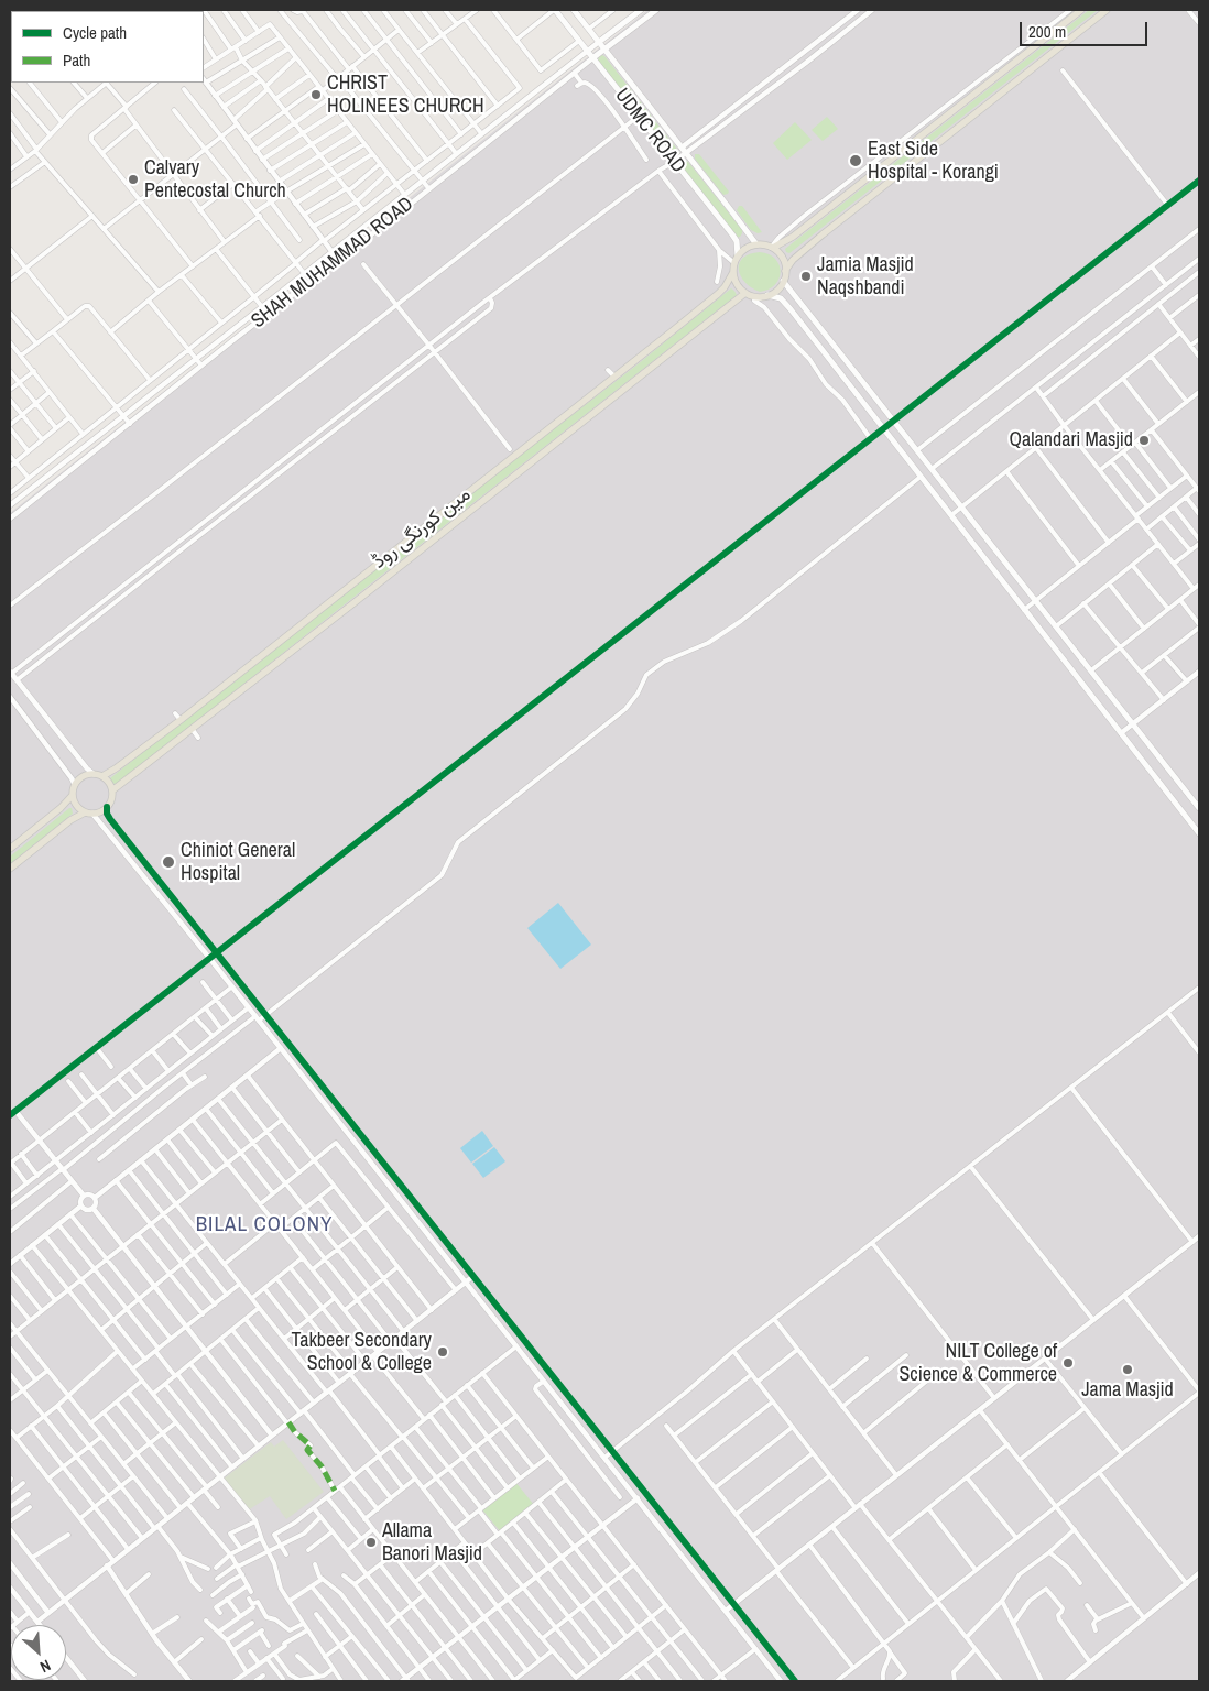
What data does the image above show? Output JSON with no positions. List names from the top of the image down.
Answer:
{
  "streets": {
    "main road": ["UDMC ROAD", "SHAH MUHAMMAD ROAD", "مین کورنگی روڈ"]
  },
  "crossings": [
    ["UDMC ROAD", "SHAH MUHAMMAD ROAD"],
    ["UDMC ROAD", "مین کورنگی روڈ"]
  ],
  "districts": ["BILAL COLONY"],
  "places": [
    "CHRIST HOLINEES CHURCH",
    "East Side Hospital - Korangi",
    "Calvary Pentecostal Church",
    "Jamia Masjid Naqshbandi",
    "Qalandari Masjid",
    "Chiniot General Hospital",
    "Takbeer Secondary School & College",
    "NILT College of Science & Commerce",
    "Jama Masjid",
    "Allama Banori Masjid"
  ],
  "legend": ["Cycle path", "Path"],
  "scale_bar": "200 m",
  "north": "bottom right"
}
